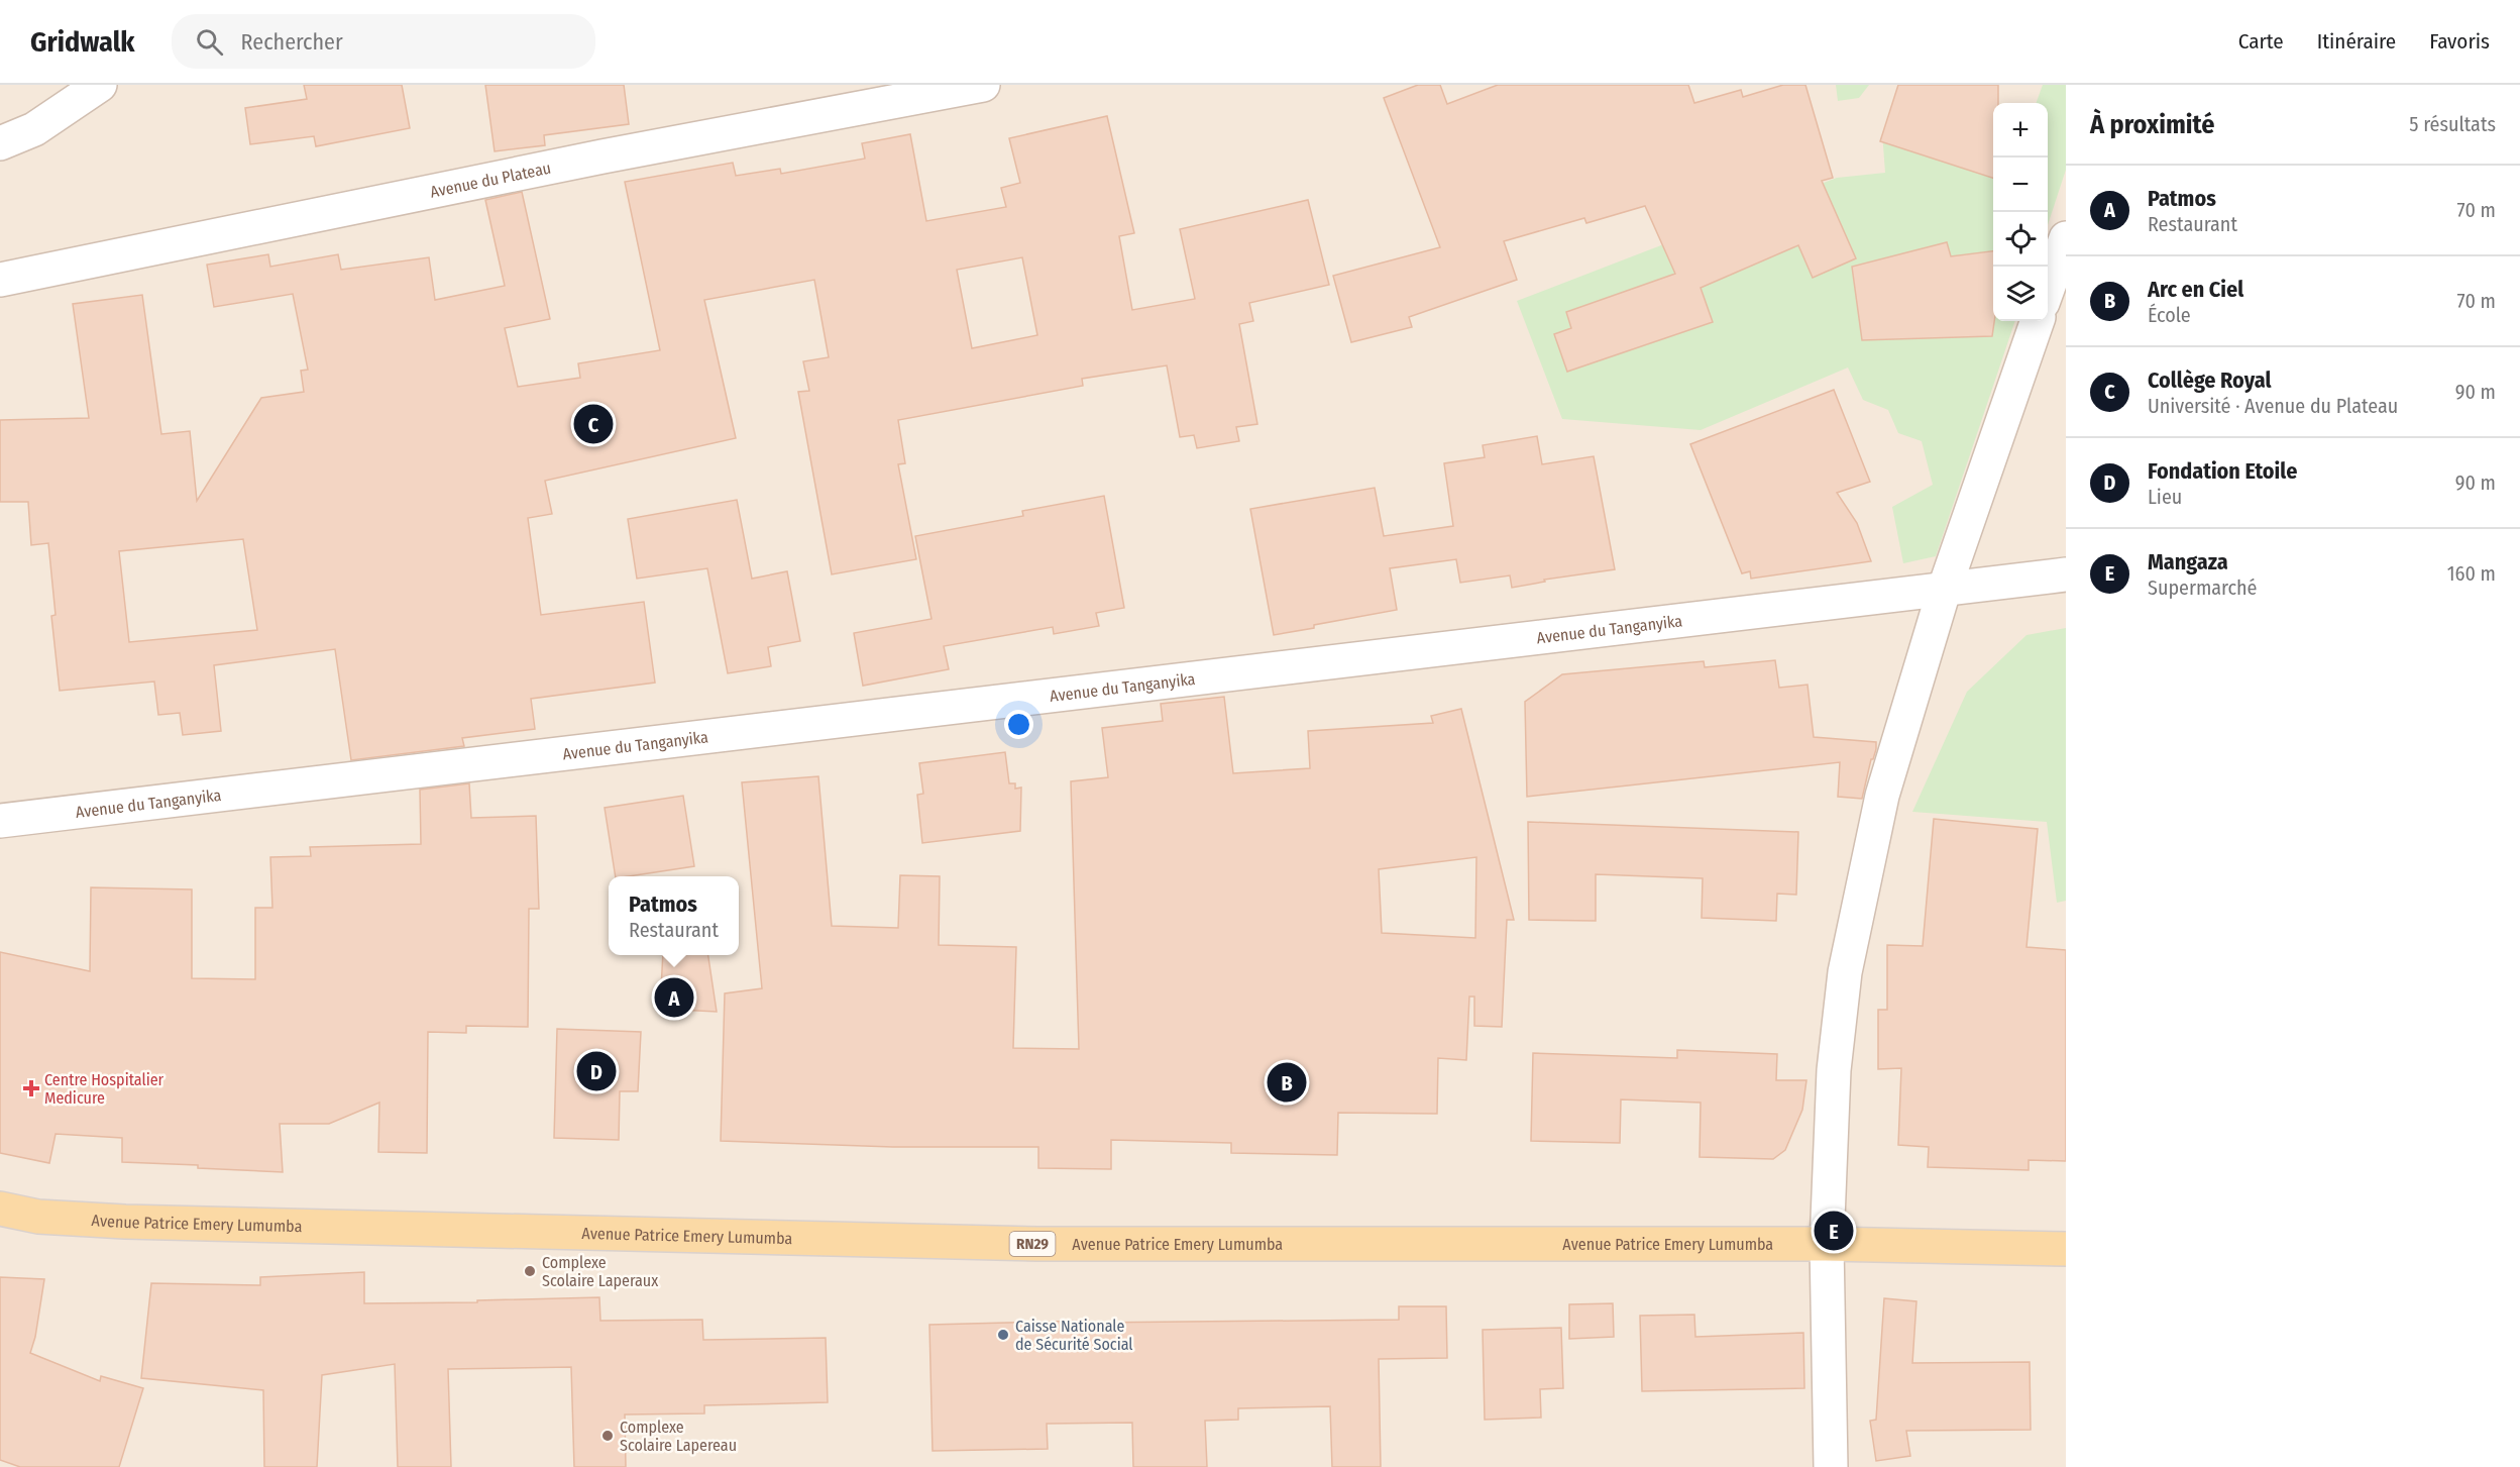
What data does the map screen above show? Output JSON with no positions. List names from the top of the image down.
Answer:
{
  "streets": {
    "main road": ["Avenue Patrice Emery Lumumba", "RN29"],
    "street": ["Avenue du Plateau", "Avenue du Tanganyika"]
  },
  "places": {
    "health": ["Centre Hospitalier Medicure"],
    "other": ["Complexe Scolaire Laperaux", "Caisse Nationale de Sécurité Social", "Complexe Scolaire Lapereau"]
  },
  "page": {
    "header": "Gridwalk",
    "search": "Rechercher",
    "nav": ["Carte", "Itinéraire", "Favoris"],
    "heading": ["À proximité", "5 résultats"],
    "map_buttons": ["+", "−"],
    "list": [
      {
        "mark": "A",
        "name": "Patmos",
        "note": "Restaurant",
        "value": "70 m"
      },
      {
        "mark": "B",
        "name": "Arc en Ciel",
        "note": "École",
        "value": "70 m"
      },
      {
        "mark": "C",
        "name": "Collège Royal",
        "note": "Université · Avenue du Plateau",
        "value": "90 m"
      },
      {
        "mark": "D",
        "name": "Fondation Etoile",
        "note": "Lieu",
        "value": "90 m"
      },
      {
        "mark": "E",
        "name": "Mangaza",
        "note": "Supermarché",
        "value": "160 m"
      }
    ],
    "pins": [
      "C",
      "A",
      "D",
      "B",
      "E"
    ],
    "popup": ["Patmos", "Restaurant"]
  }
}
